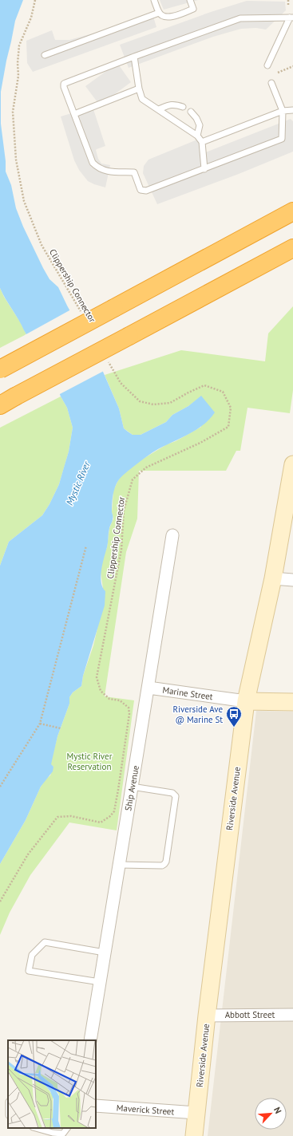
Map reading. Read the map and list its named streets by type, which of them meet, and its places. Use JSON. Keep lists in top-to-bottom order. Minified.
{"streets":{"main road":["Riverside Avenue"],"street":["Marine Street","Ship Avenue","Abbott Street","Maverick Street"],"path":["Clippership Connector"]},"crossings":[["Marine Street","Ship Avenue"],["Marine Street","Riverside Avenue"],["Riverside Avenue","Abbott Street"],["Riverside Avenue","Maverick Street"]],"water":["Mystic River"],"parks":["Mystic River Reservation"],"places":{"bus stop":["Riverside Ave @ Marine St"]},"north":"top right"}
